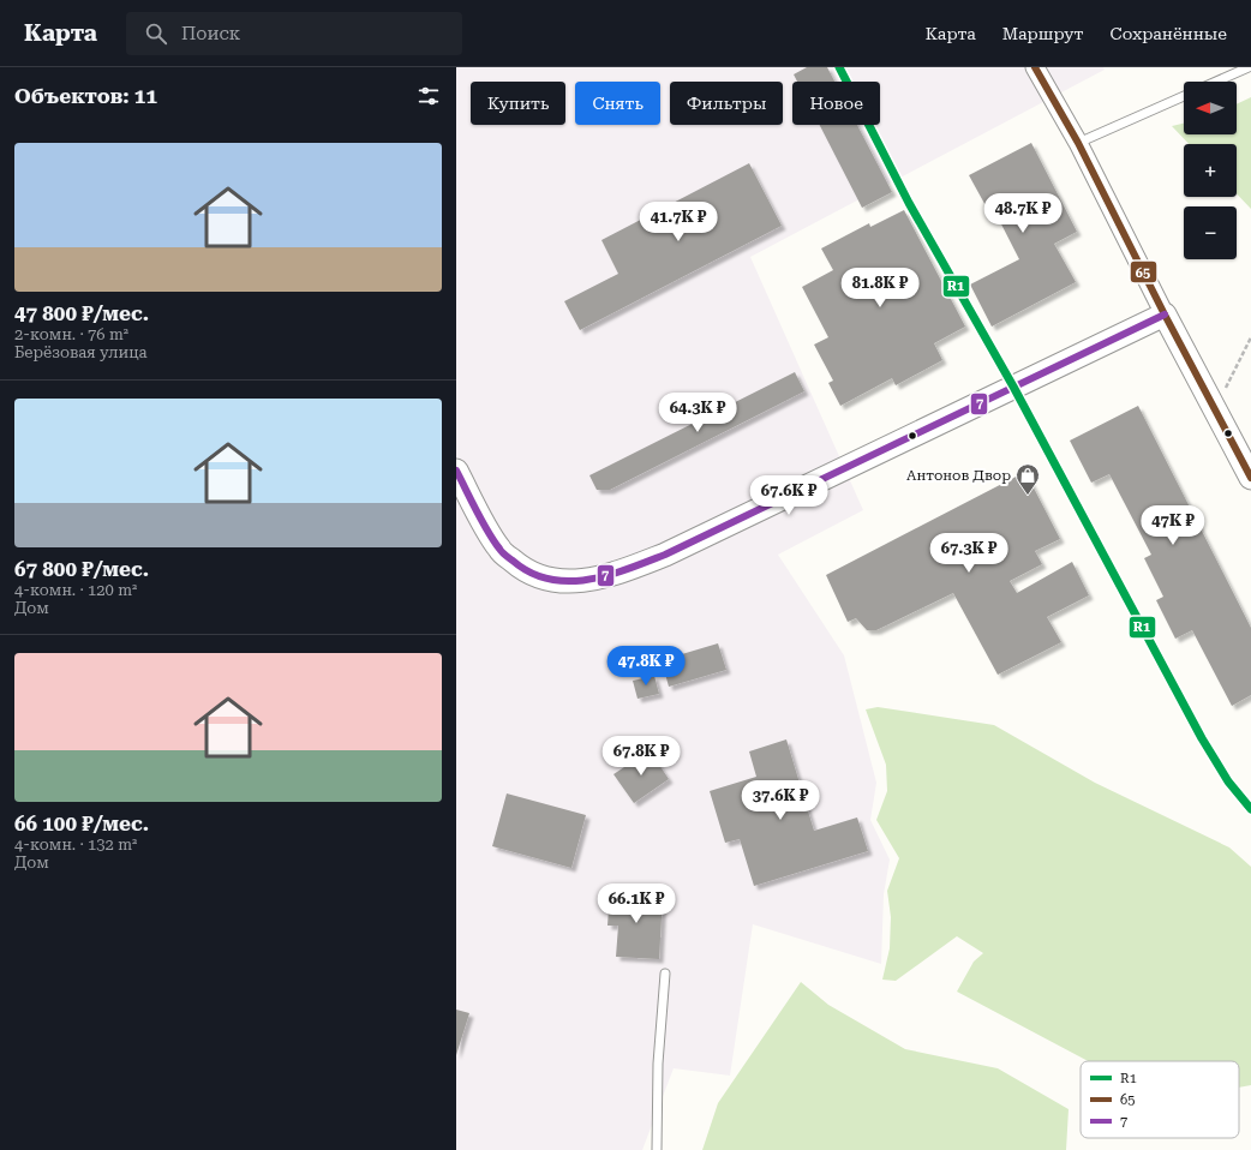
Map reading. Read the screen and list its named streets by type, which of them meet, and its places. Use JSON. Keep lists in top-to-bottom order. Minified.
{"places":{"shop":["Антонов Двор"]},"lines":["transit line R1","transit line 65","transit line 7"],"legend":["R1","65","7"],"north":"left","page":{"header":"Карта","search":"Поиск","nav":["Карта","Маршрут","Сохранённые"],"heading":"Объектов: 11","map_buttons":["+","−"],"chip":["Купить","Снять","Фильтры","Новое"],"list":[{"name":"47 800 ₽/мес.","note":"2-комн. · 76 m² · Берёзовая улица"},{"name":"67 800 ₽/мес.","note":"4-комн. · 120 m² · Дом"},{"name":"66 100 ₽/мес.","note":"4-комн. · 132 m² · Дом"}],"price":["48.7K ₽","41.7K ₽","81.8K ₽","64.3K ₽","67.6K ₽","47K ₽","67.3K ₽","47.8K ₽","67.8K ₽","37.6K ₽","66.1K ₽"]}}
